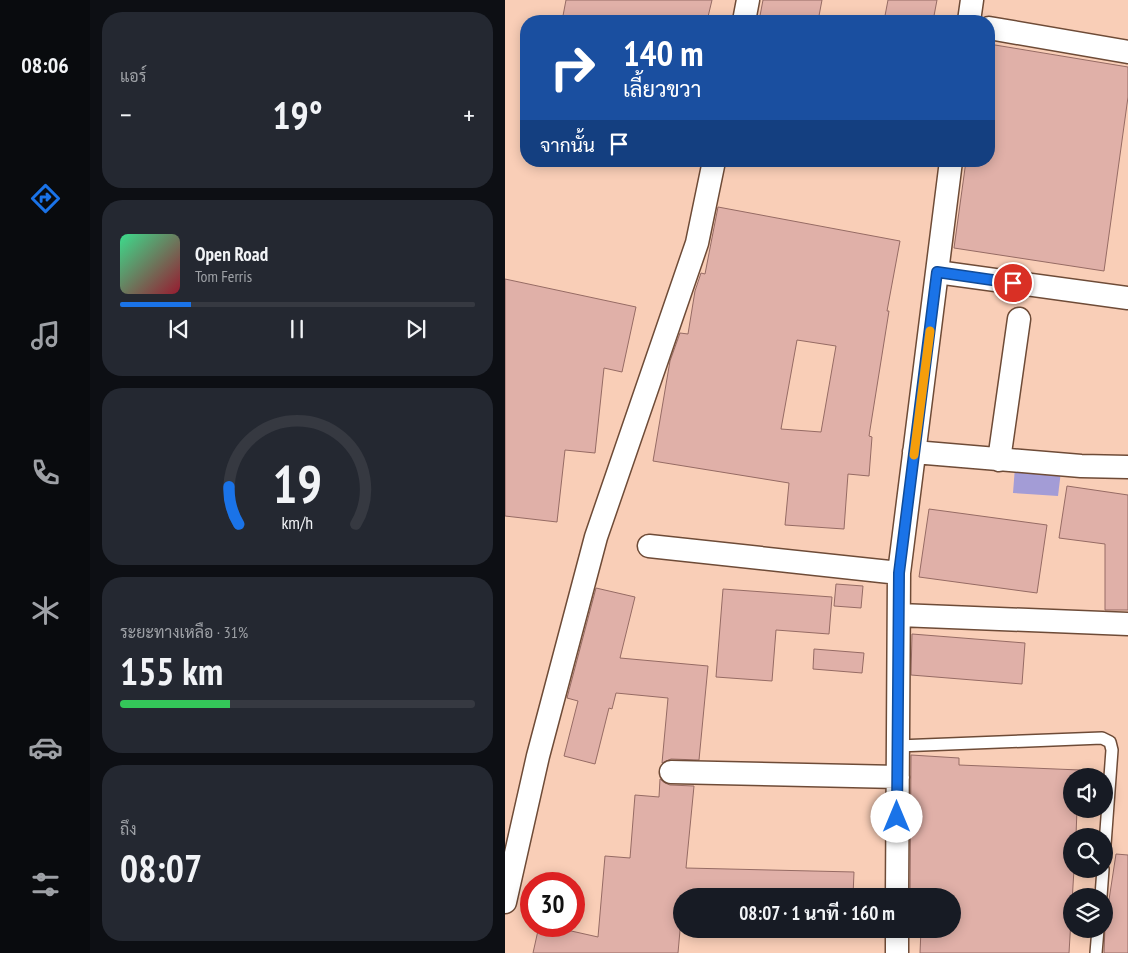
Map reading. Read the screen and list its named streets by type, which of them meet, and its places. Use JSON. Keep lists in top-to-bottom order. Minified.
{"page":{"tabs":"08:06","tile":["แอร์",["ระยะทางเหลือ · 31%","155 km"],["ถึง","08:07"]],"turn":["140 m","เลี้ยวขวา"],"heat":["−","19°","+"],"then":"จากนั้น","song":["Open Road","Tom Ferris"],"limit":"30","trip":"08:07 · 1 นาที · 160 m","gauge":["19","km/h"]}}
